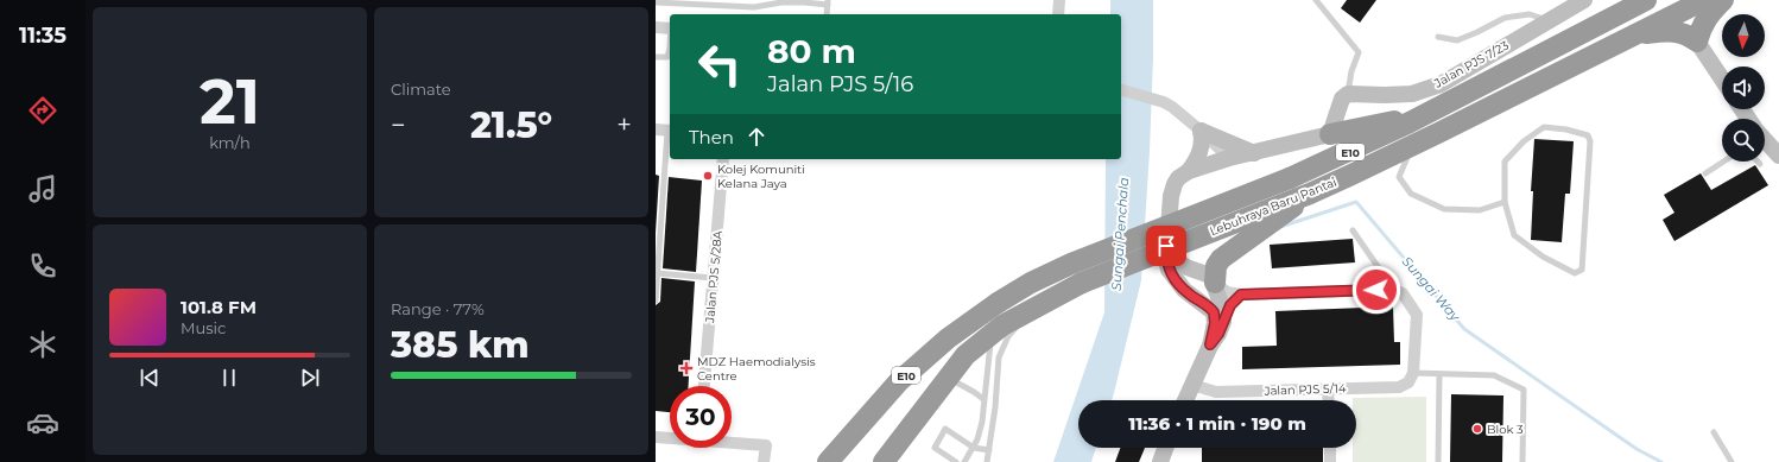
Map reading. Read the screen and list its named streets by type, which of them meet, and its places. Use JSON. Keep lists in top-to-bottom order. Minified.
{"streets":{"highway":["E10","Lebuhraya Baru Pantai"],"street":["Jalan PJS 7/23","Jalan PJS 5/28A","Jalan PJS 5/14"]},"water":["Sungai Penchala","Sungai Way"],"places":{"other":["Kolej Komuniti Kelana Jaya","Blok 3"],"health":["MDZ Haemodialysis Centre"]},"north":"bottom","page":{"tabs":"11:35","tile":[["21","km/h"],"Climate",["Range · 77%","385 km"]],"turn":["80 m","Jalan PJS 5/16"],"heat":["−","21.5°","+"],"then":"Then","song":["101.8 FM","Music"],"limit":"30","trip":"11:36 · 1 min · 190 m"}}
